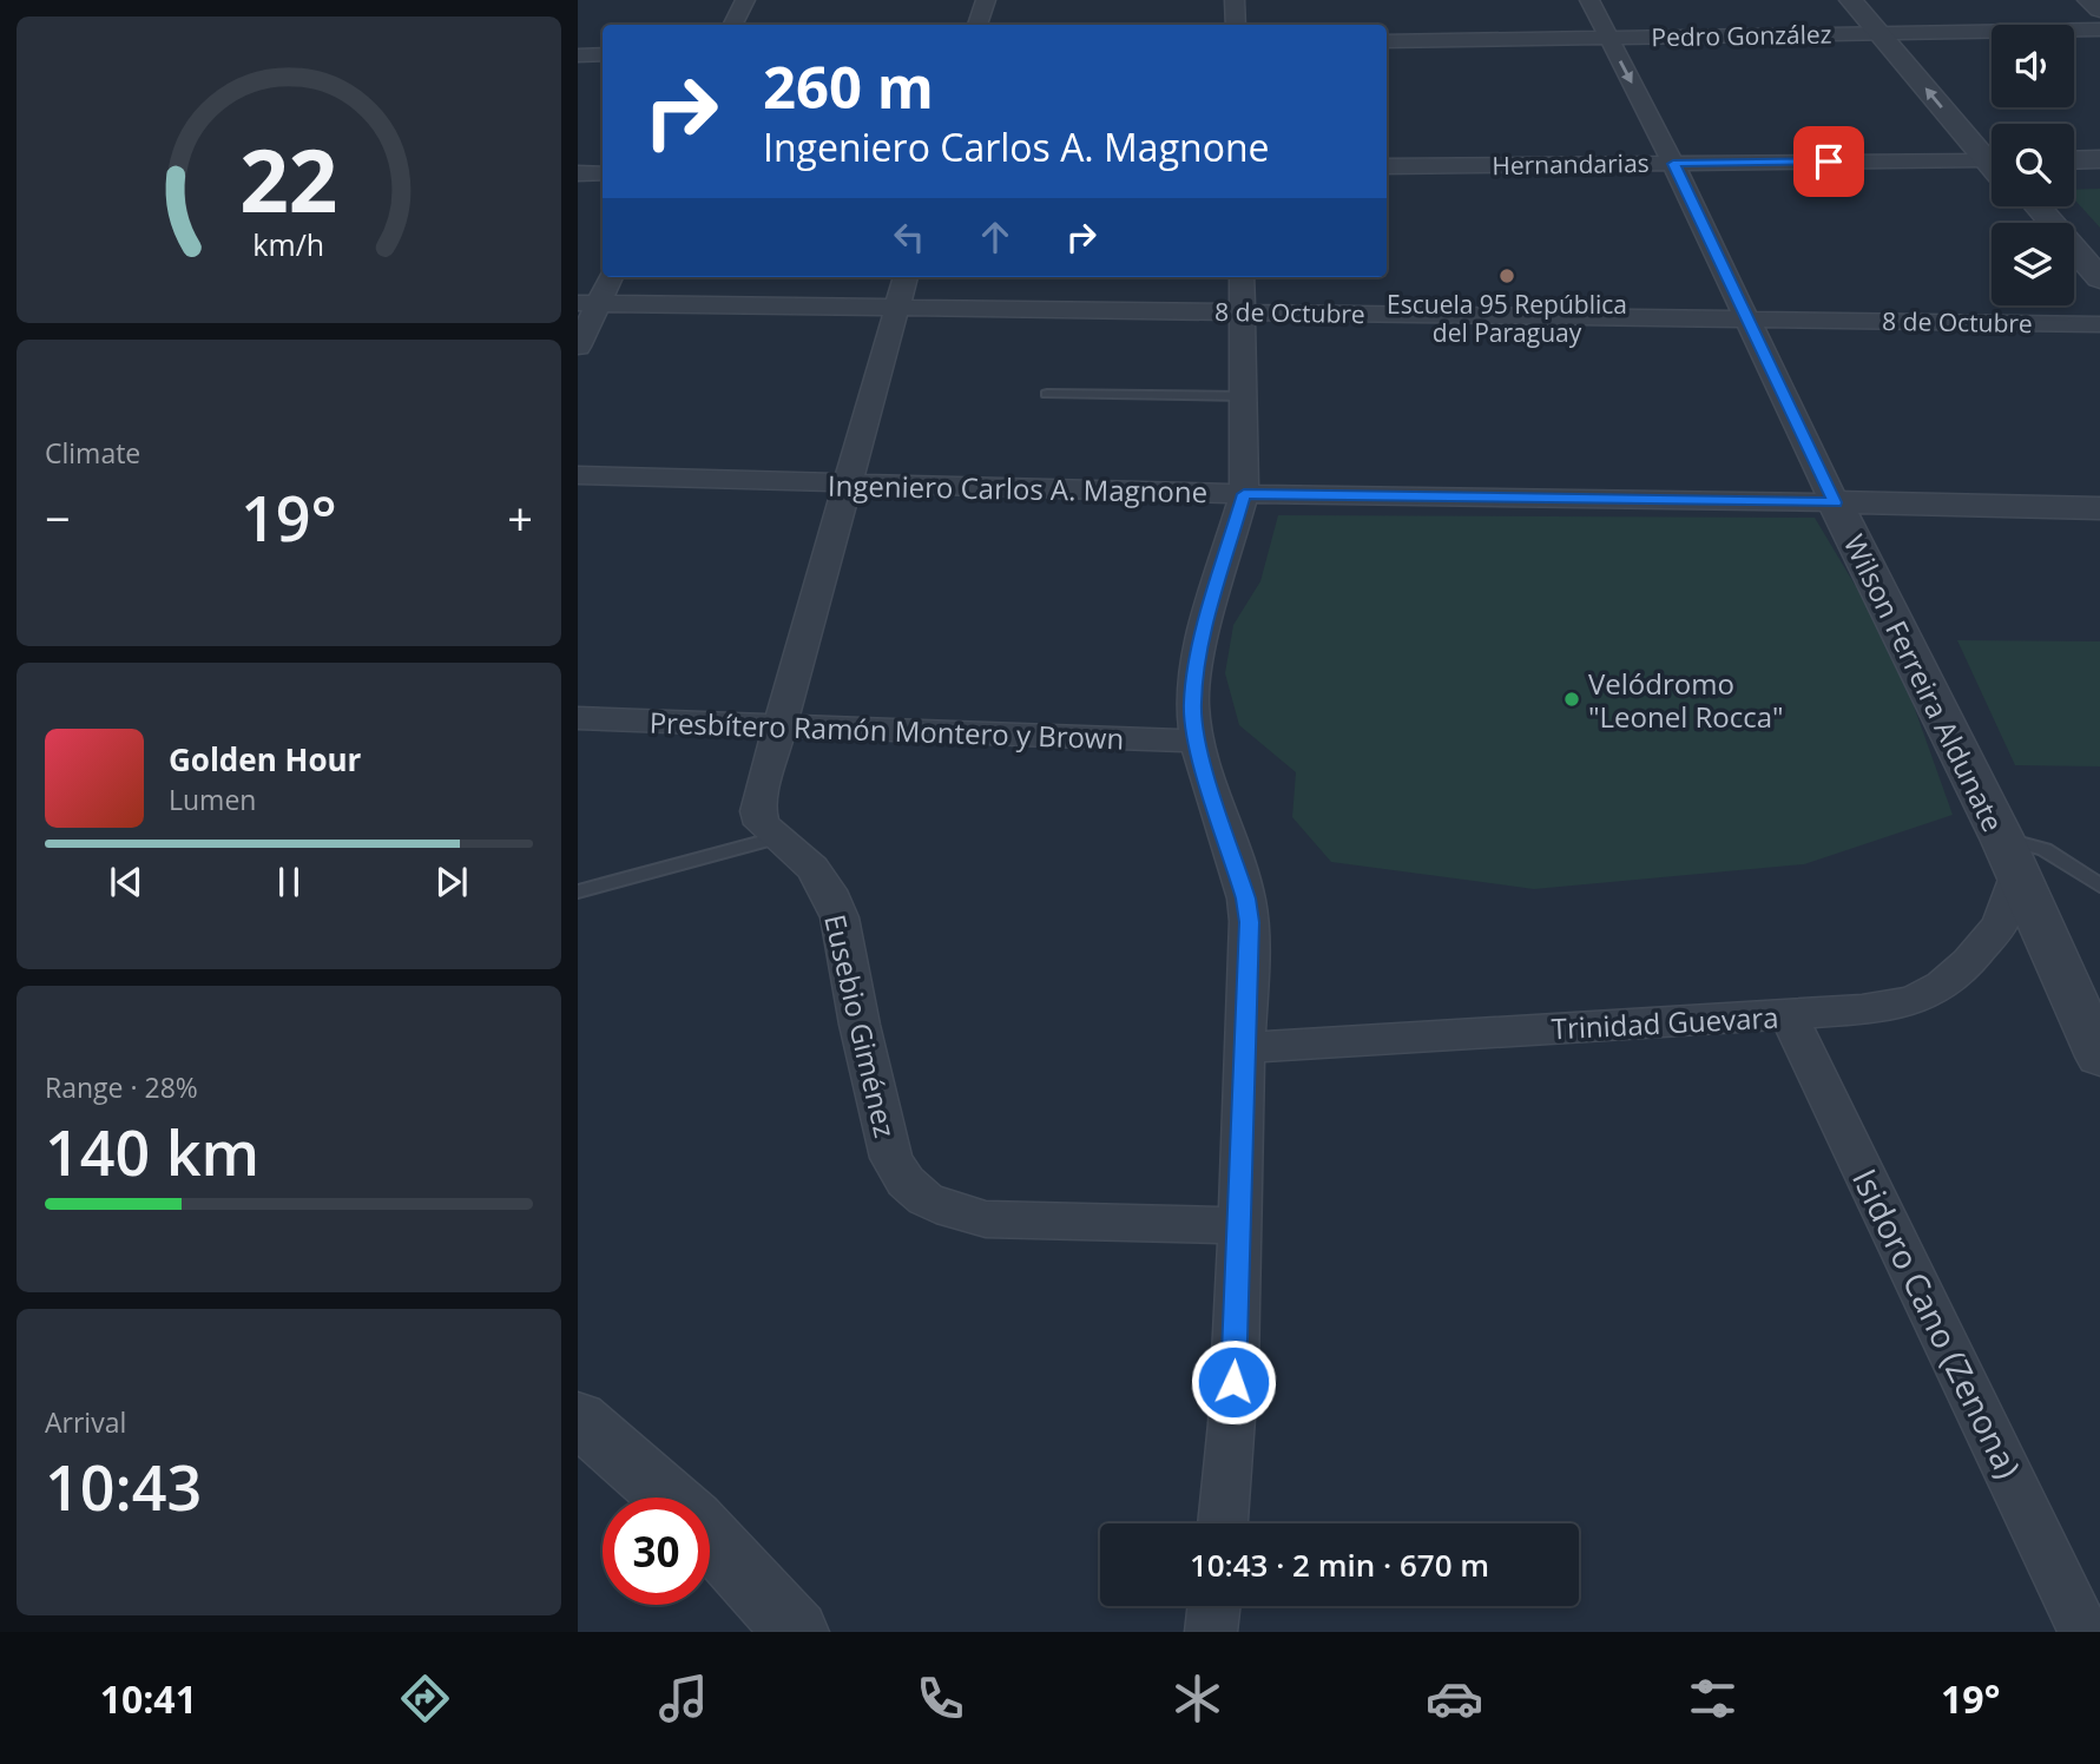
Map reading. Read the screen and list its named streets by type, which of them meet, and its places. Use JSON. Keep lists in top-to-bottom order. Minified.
{"streets":{"street":["Pedro González","Hernandarias","8 de Octubre","Ingeniero Carlos A. Magnone","Wilson Ferreira Aldunate","Presbítero Ramón Montero y Brown","Trinidad Guevara","Eusebio Giménez","Isidoro Cano (Zenona)"]},"crossings":[["Pedro González","Wilson Ferreira Aldunate"],["Hernandarias","Wilson Ferreira Aldunate"],["8 de Octubre","Wilson Ferreira Aldunate"],["8 de Octubre","Eusebio Giménez"],["Ingeniero Carlos A. Magnone","Wilson Ferreira Aldunate"],["Ingeniero Carlos A. Magnone","Eusebio Giménez"],["Wilson Ferreira Aldunate","Trinidad Guevara"],["Presbítero Ramón Montero y Brown","Eusebio Giménez"],["Trinidad Guevara","Isidoro Cano (Zenona)"]],"places":["Escuela 95 República del Paraguay","Velódromo \"Leonel Rocca\""],"page":{"turn":["260 m","Ingeniero Carlos A. Magnone"],"tile":["Climate",["Range · 28%","140 km"],["Arrival","10:43"]],"heat":["−","19°","+"],"song":["Golden Hour","Lumen"],"limit":"30","trip":"10:43 · 2 min · 670 m","tabs":["10:41","19°"],"gauge":["22","km/h"]}}
